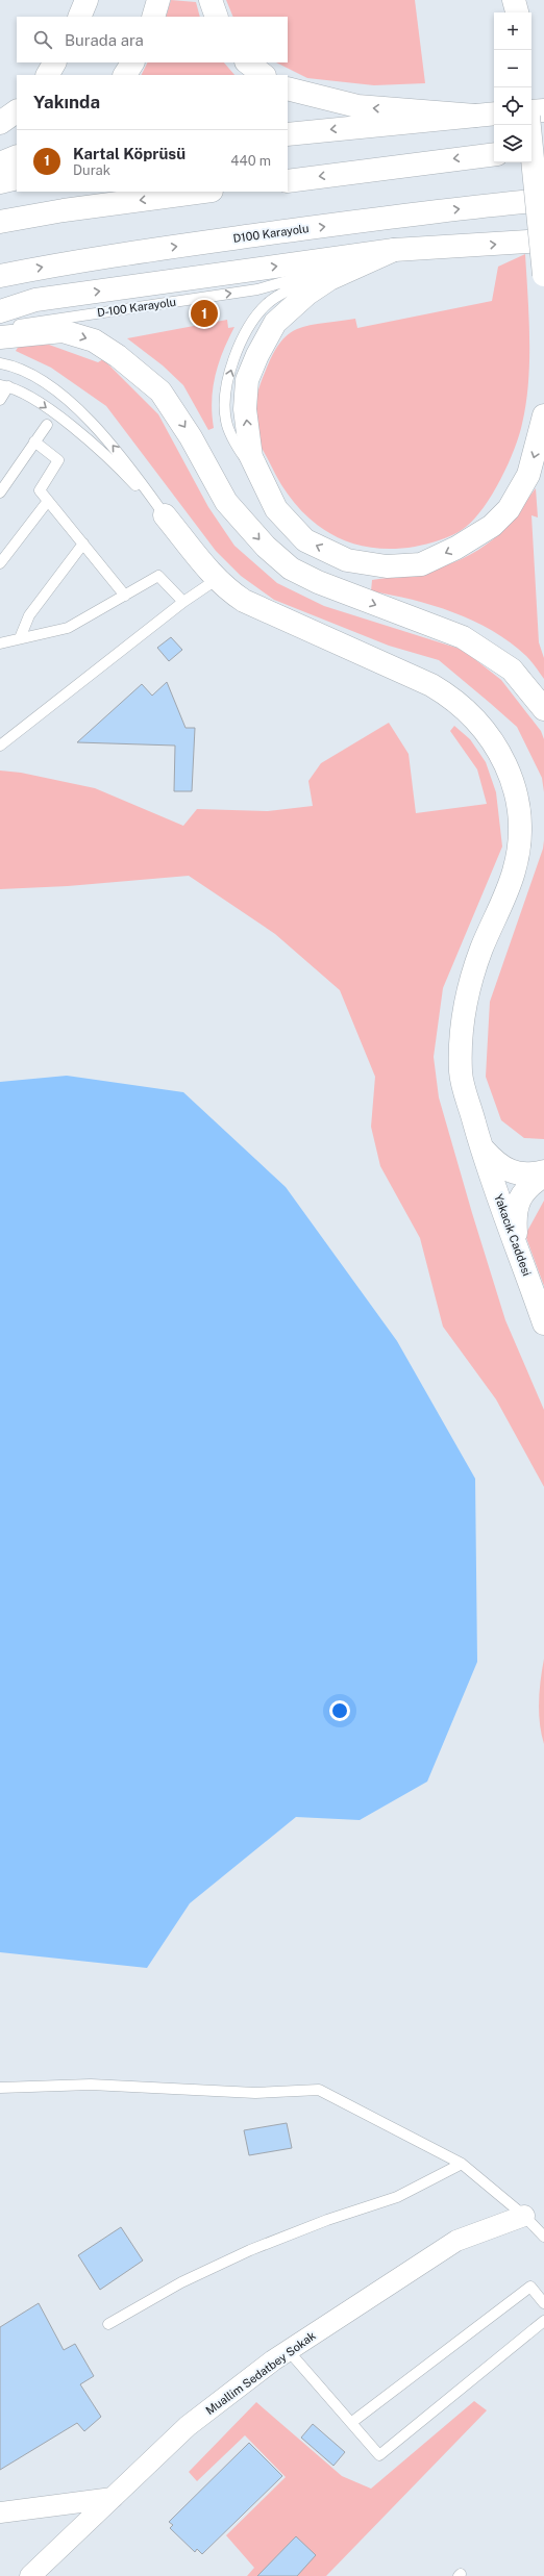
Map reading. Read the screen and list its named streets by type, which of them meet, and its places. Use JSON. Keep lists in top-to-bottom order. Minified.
{"streets":{"main road":["D100 Karayolu","Yakacık Caddesi"],"street":["Muallim Sedatbey Sokak"],"lane":["D-100 Karayolu"]},"one_way":["D-100 Karayolu"],"page":{"map_buttons":["+","−"],"search":"Burada ara","heading":"Yakında","list":[{"mark":"1","name":"Kartal Köprüsü","note":"Durak","value":"440 m"}],"pins":"1"}}
